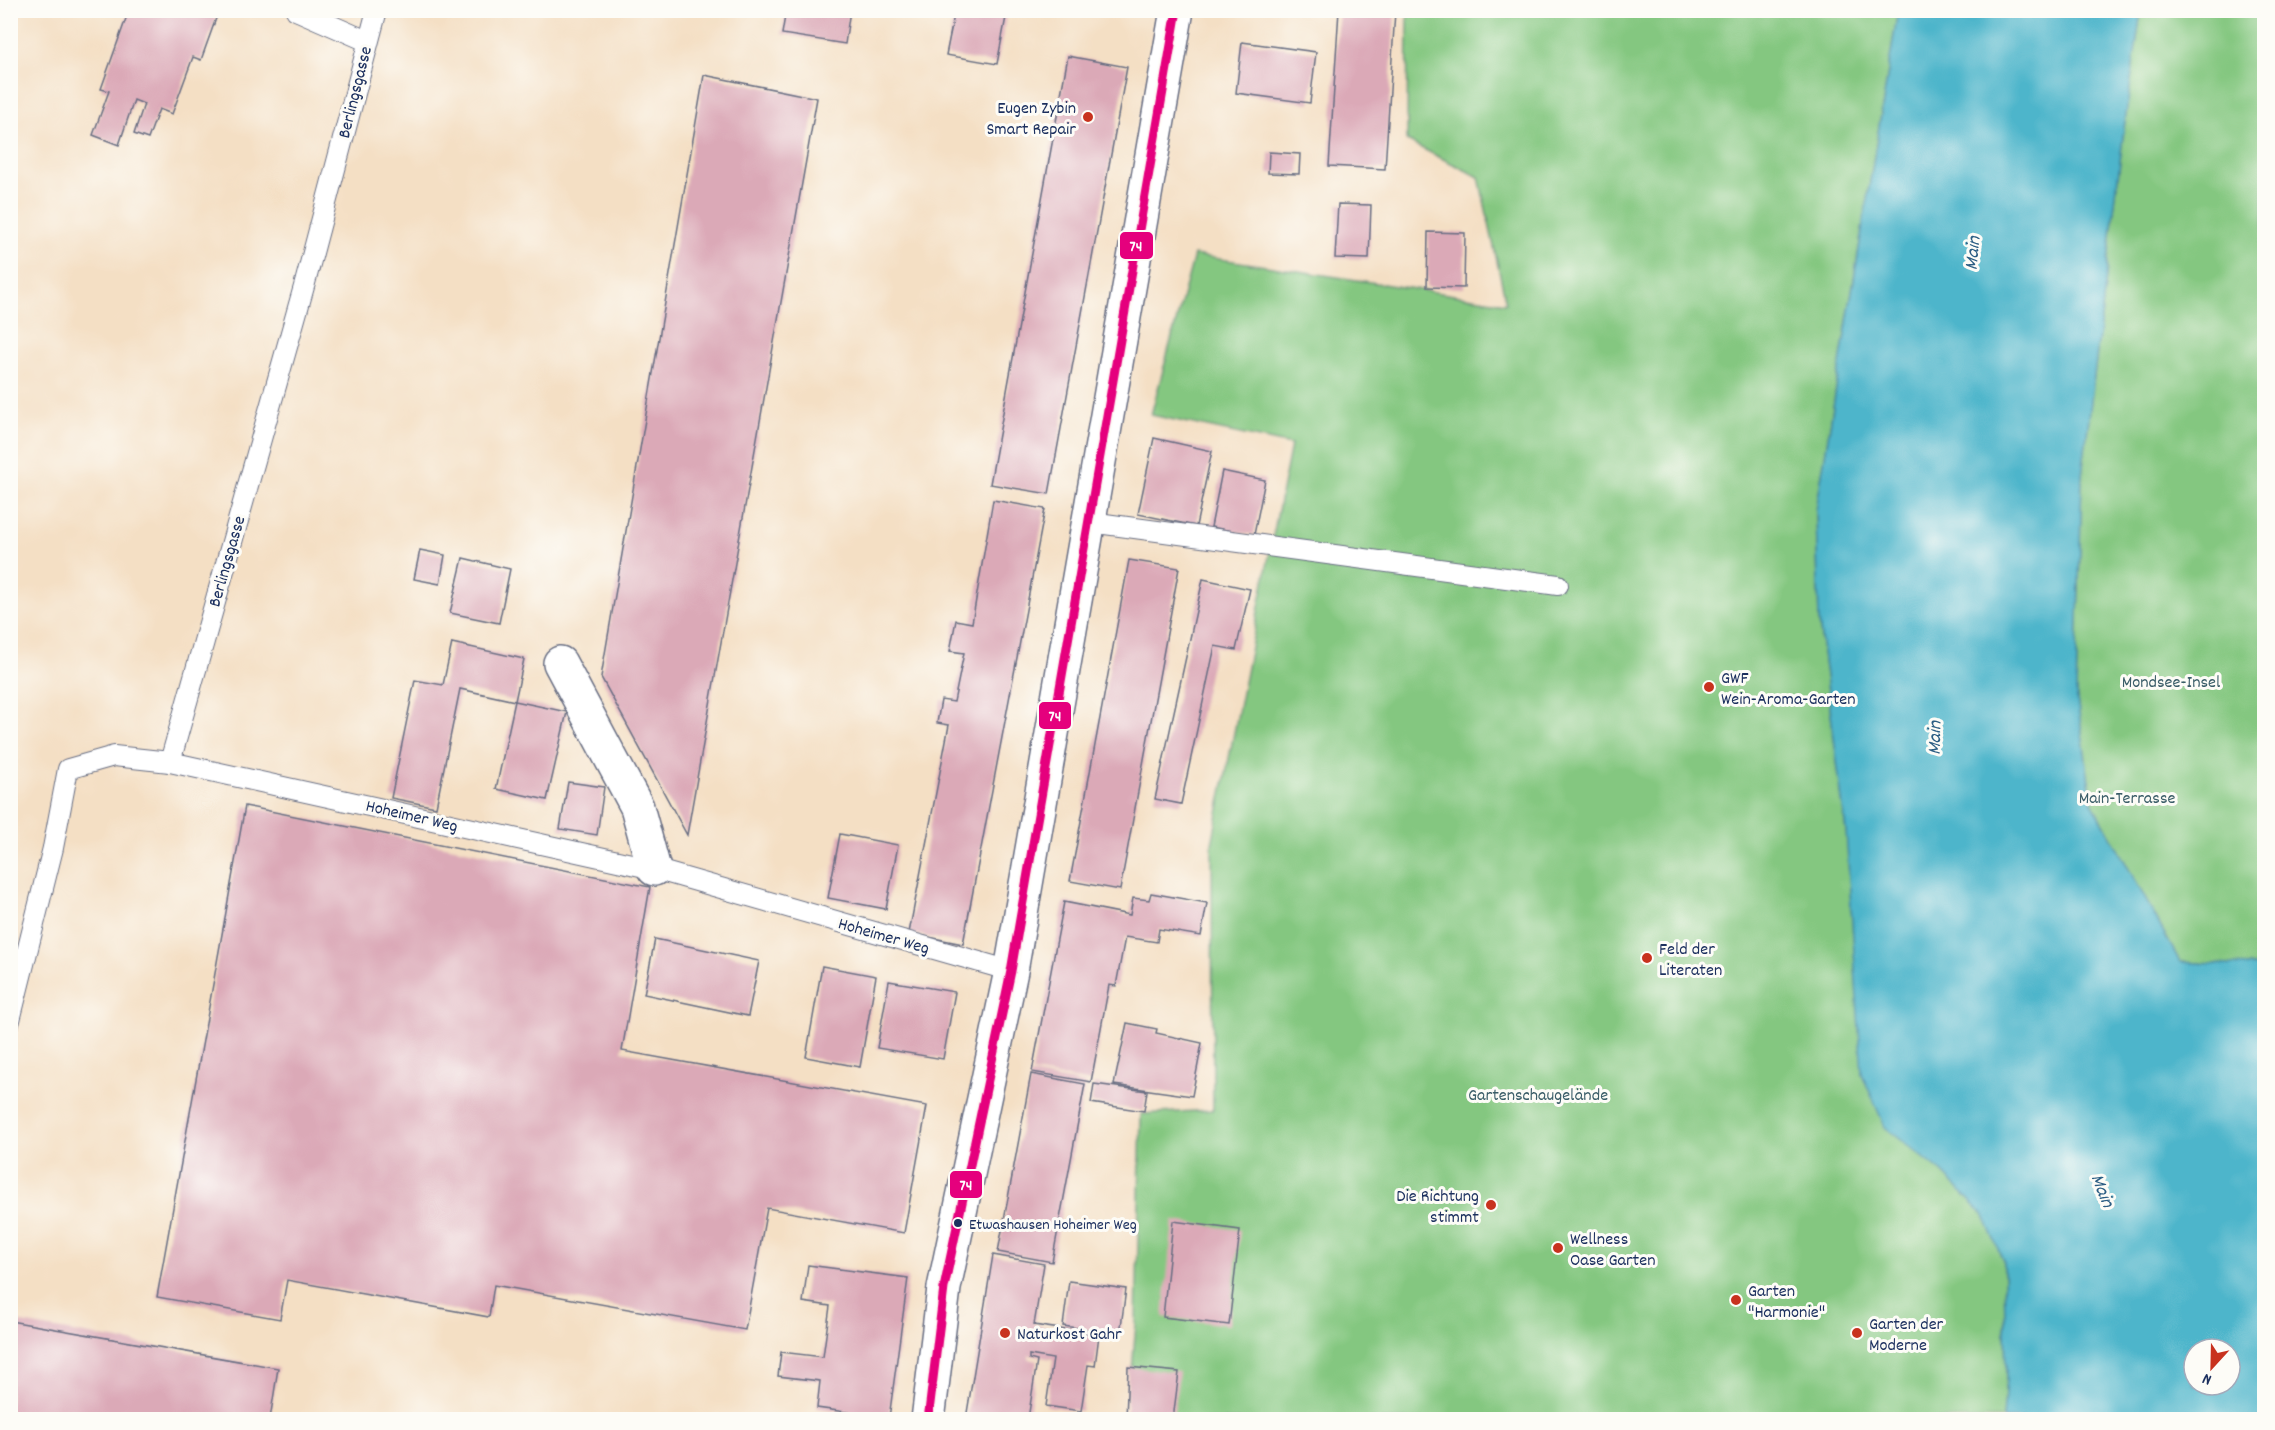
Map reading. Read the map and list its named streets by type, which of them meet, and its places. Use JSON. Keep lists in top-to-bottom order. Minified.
{"streets":{"lane":["Berlingsgasse","Hoheimer Weg"]},"crossings":[["Berlingsgasse","Hoheimer Weg"]],"water":["Main"],"parks":["Mondsee-Insel","Main-Terrasse","Gartenschaugelände"],"places":["Eugen Zybin Smart Repair","GWF Wein-Aroma-Garten","Feld der Literaten","Die Richtung stimmt","Etwashausen Hoheimer Weg","Wellness Oase Garten","Garten \"Harmonie\"","Naturkost Gahr","Garten der Moderne"],"lines":["transit line 74"],"north":"bottom"}
